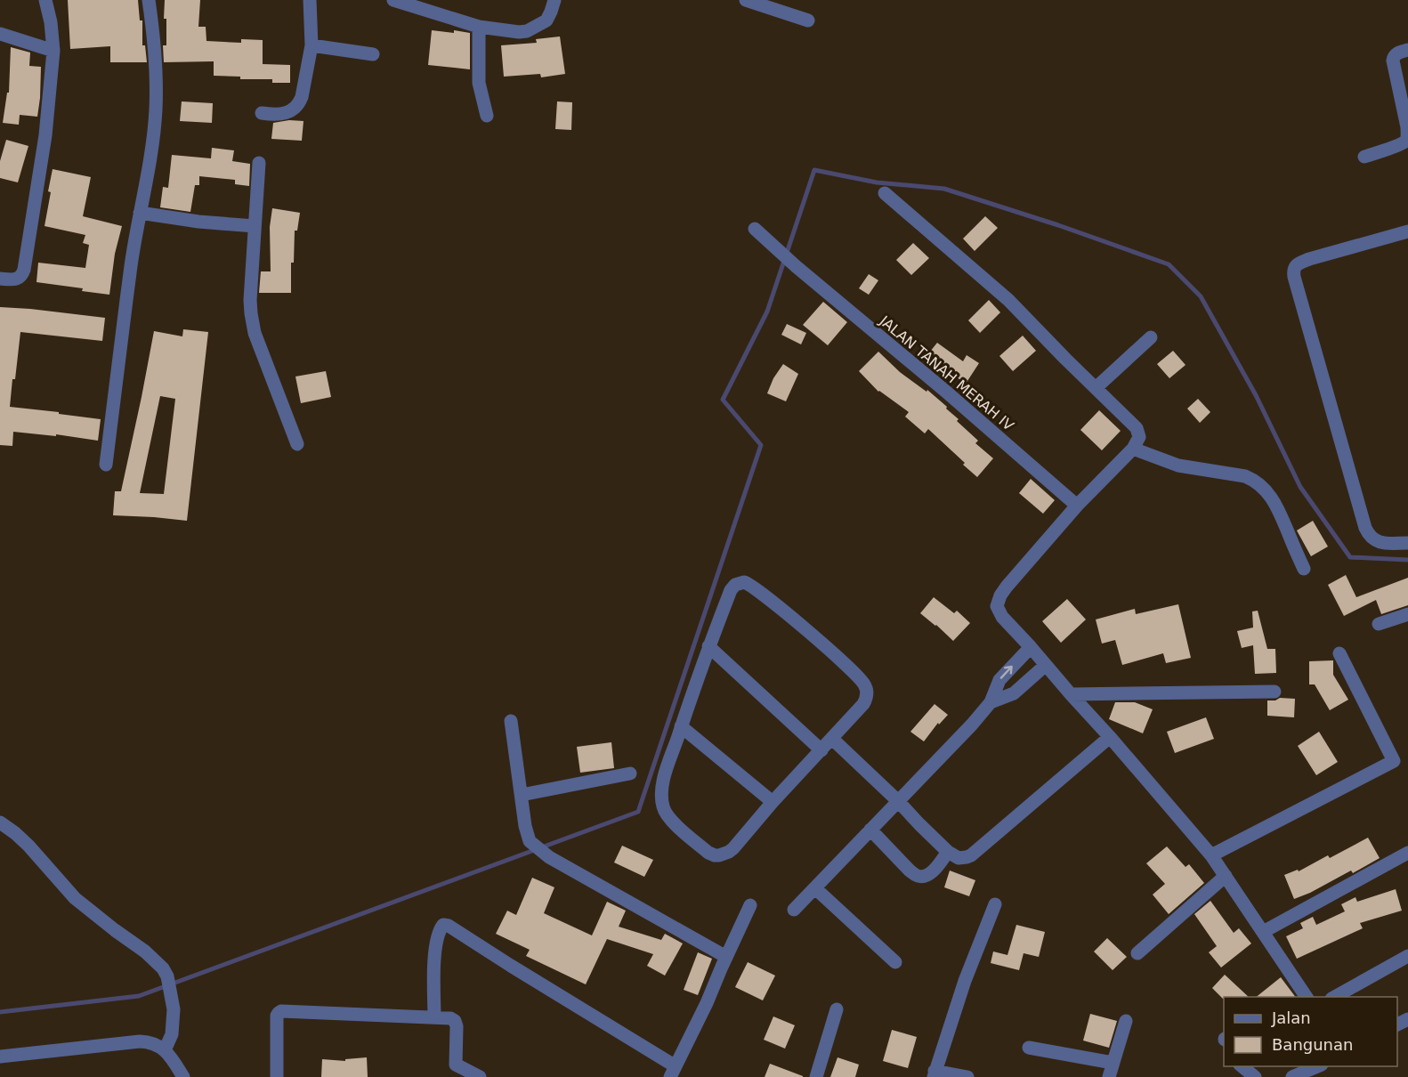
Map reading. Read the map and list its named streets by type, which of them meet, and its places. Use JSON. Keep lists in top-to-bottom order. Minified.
{"streets":{"street":["JALAN TANAH MERAH IV"]},"legend":["Jalan","Bangunan"]}
